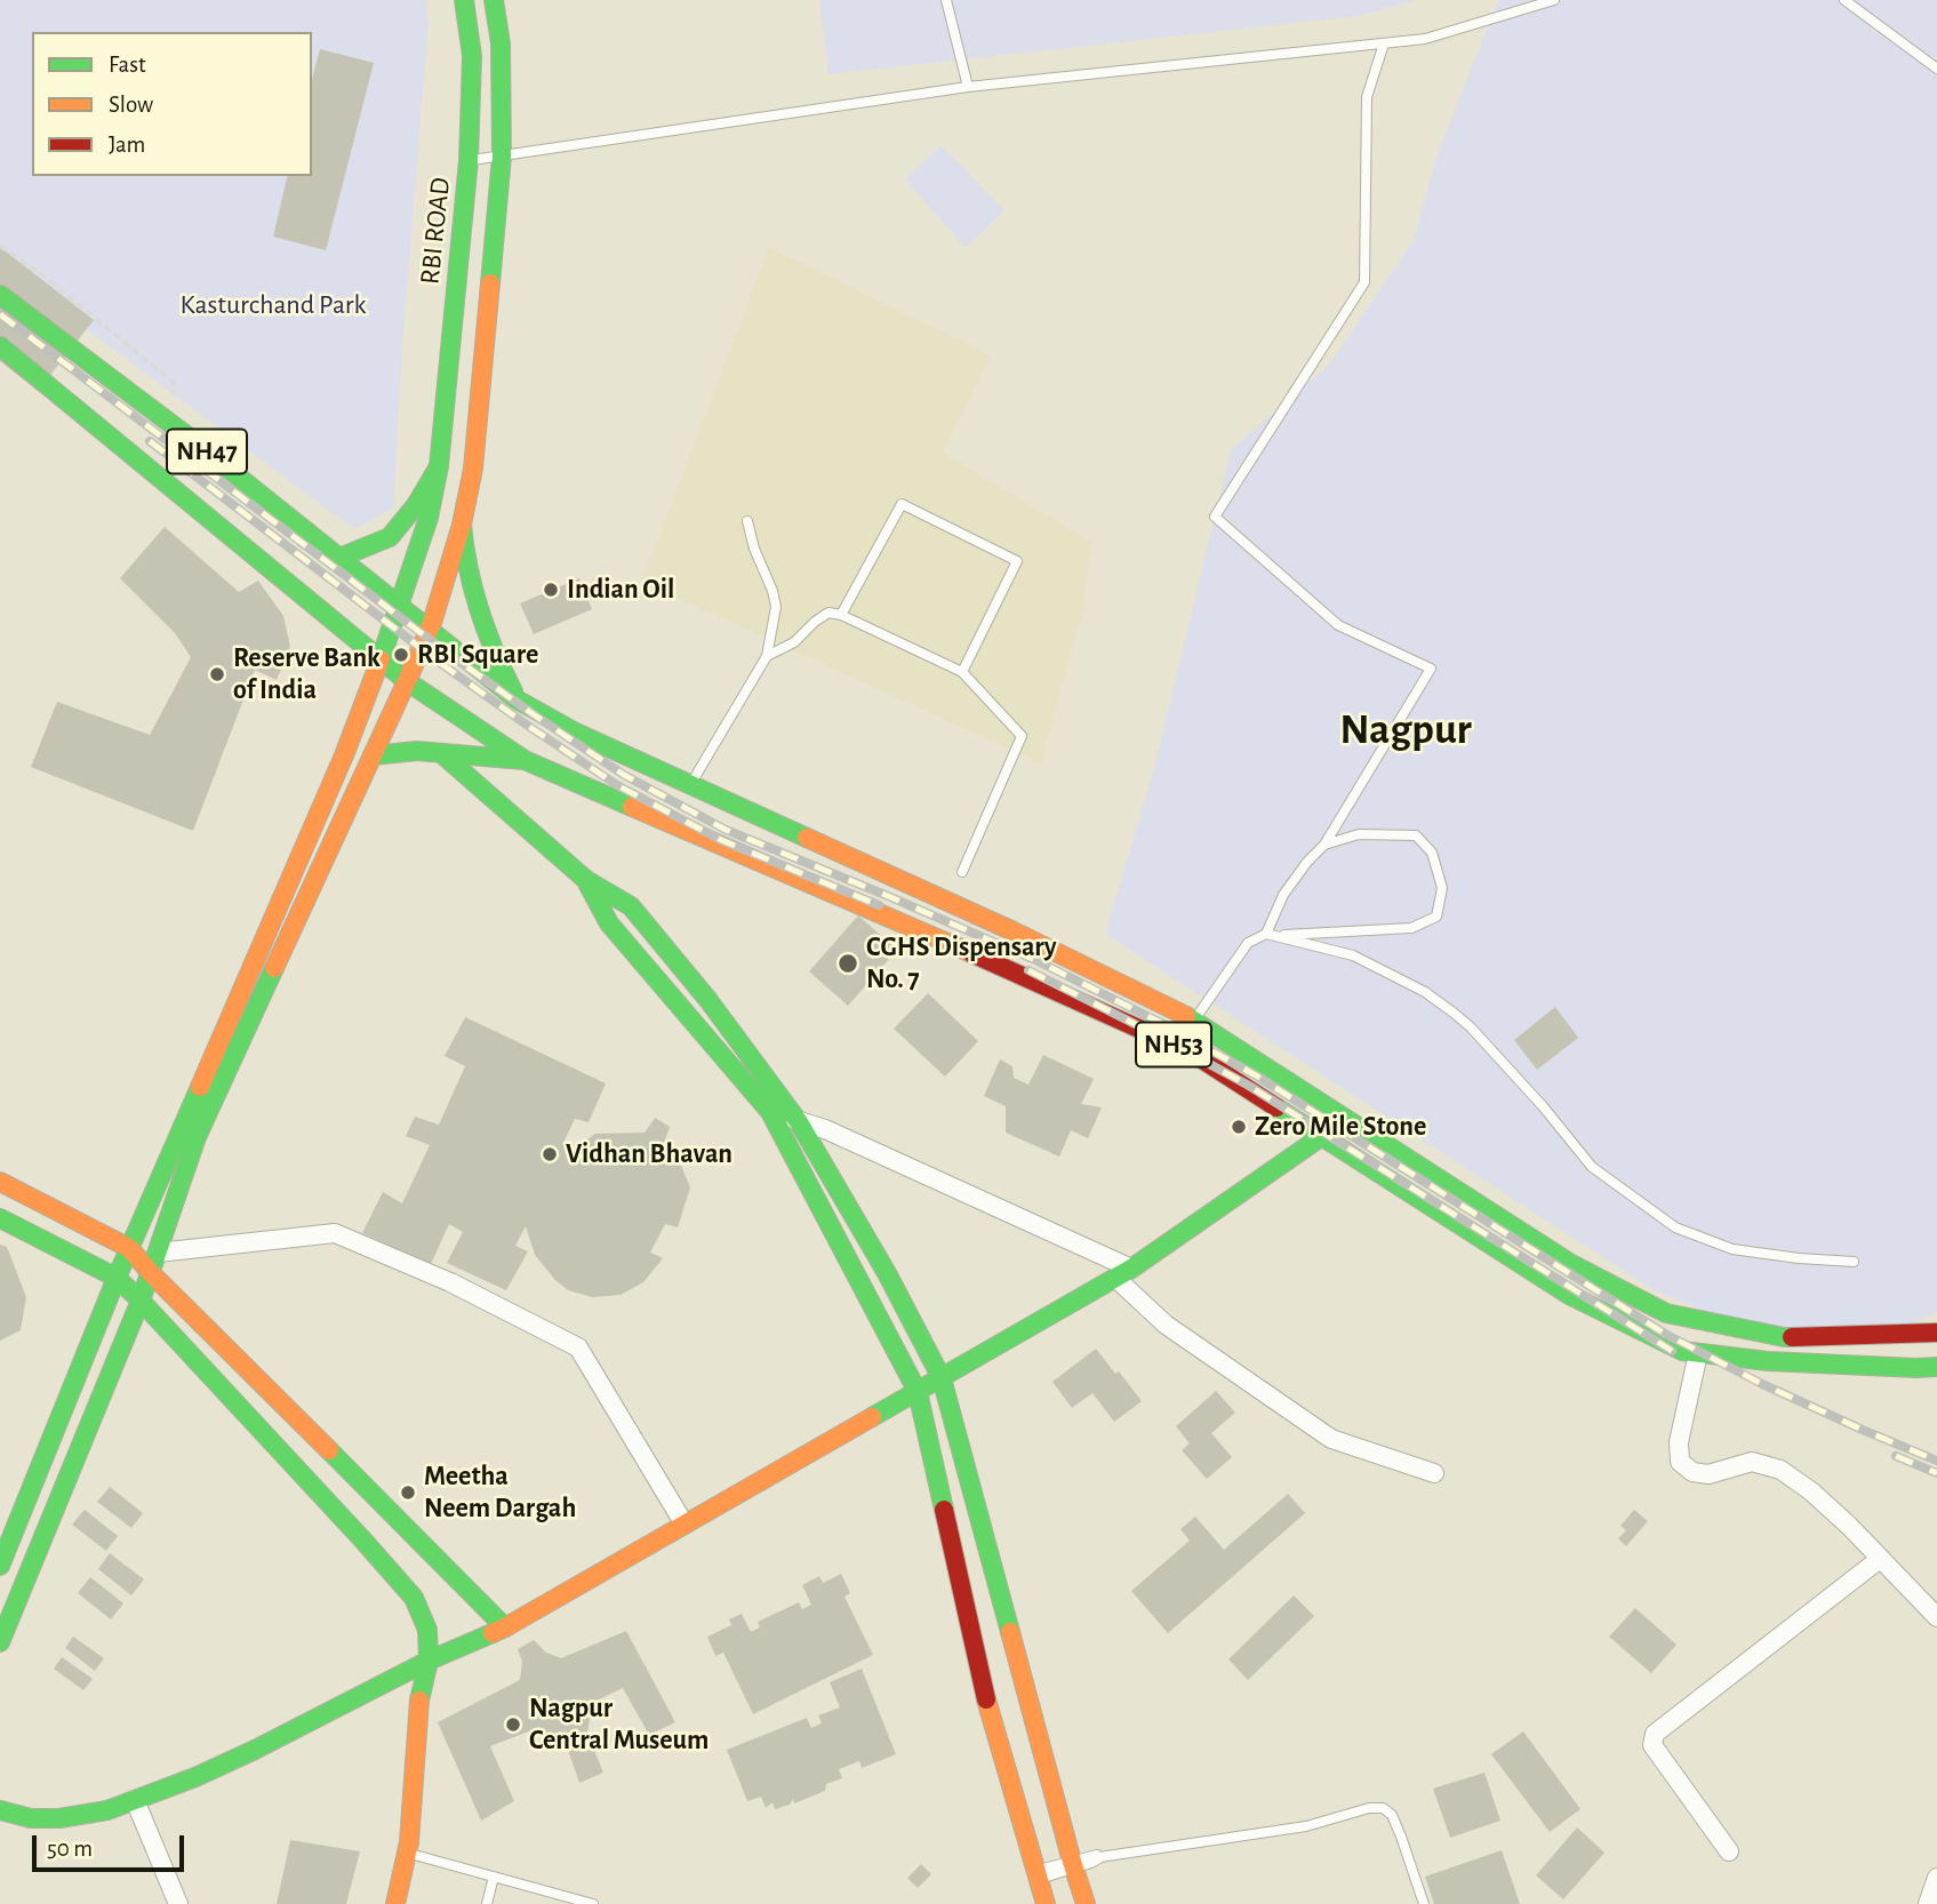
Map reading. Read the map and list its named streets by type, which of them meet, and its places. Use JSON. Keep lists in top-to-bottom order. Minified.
{"streets":{"main road":["RBI ROAD","NH47","NH53"]},"crossings":[["RBI ROAD","NH47"],["NH47","NH53"]],"districts":["Nagpur"],"parks":["Kasturchand Park"],"places":["Indian Oil","RBI Square","Reserve Bank of India","CGHS Dispensary No. 7","Zero Mile Stone","Vidhan Bhavan","Meetha Neem Dargah","Nagpur Central Museum"],"legend":["Fast","Slow","Jam"],"scale_bar":"50 m"}
